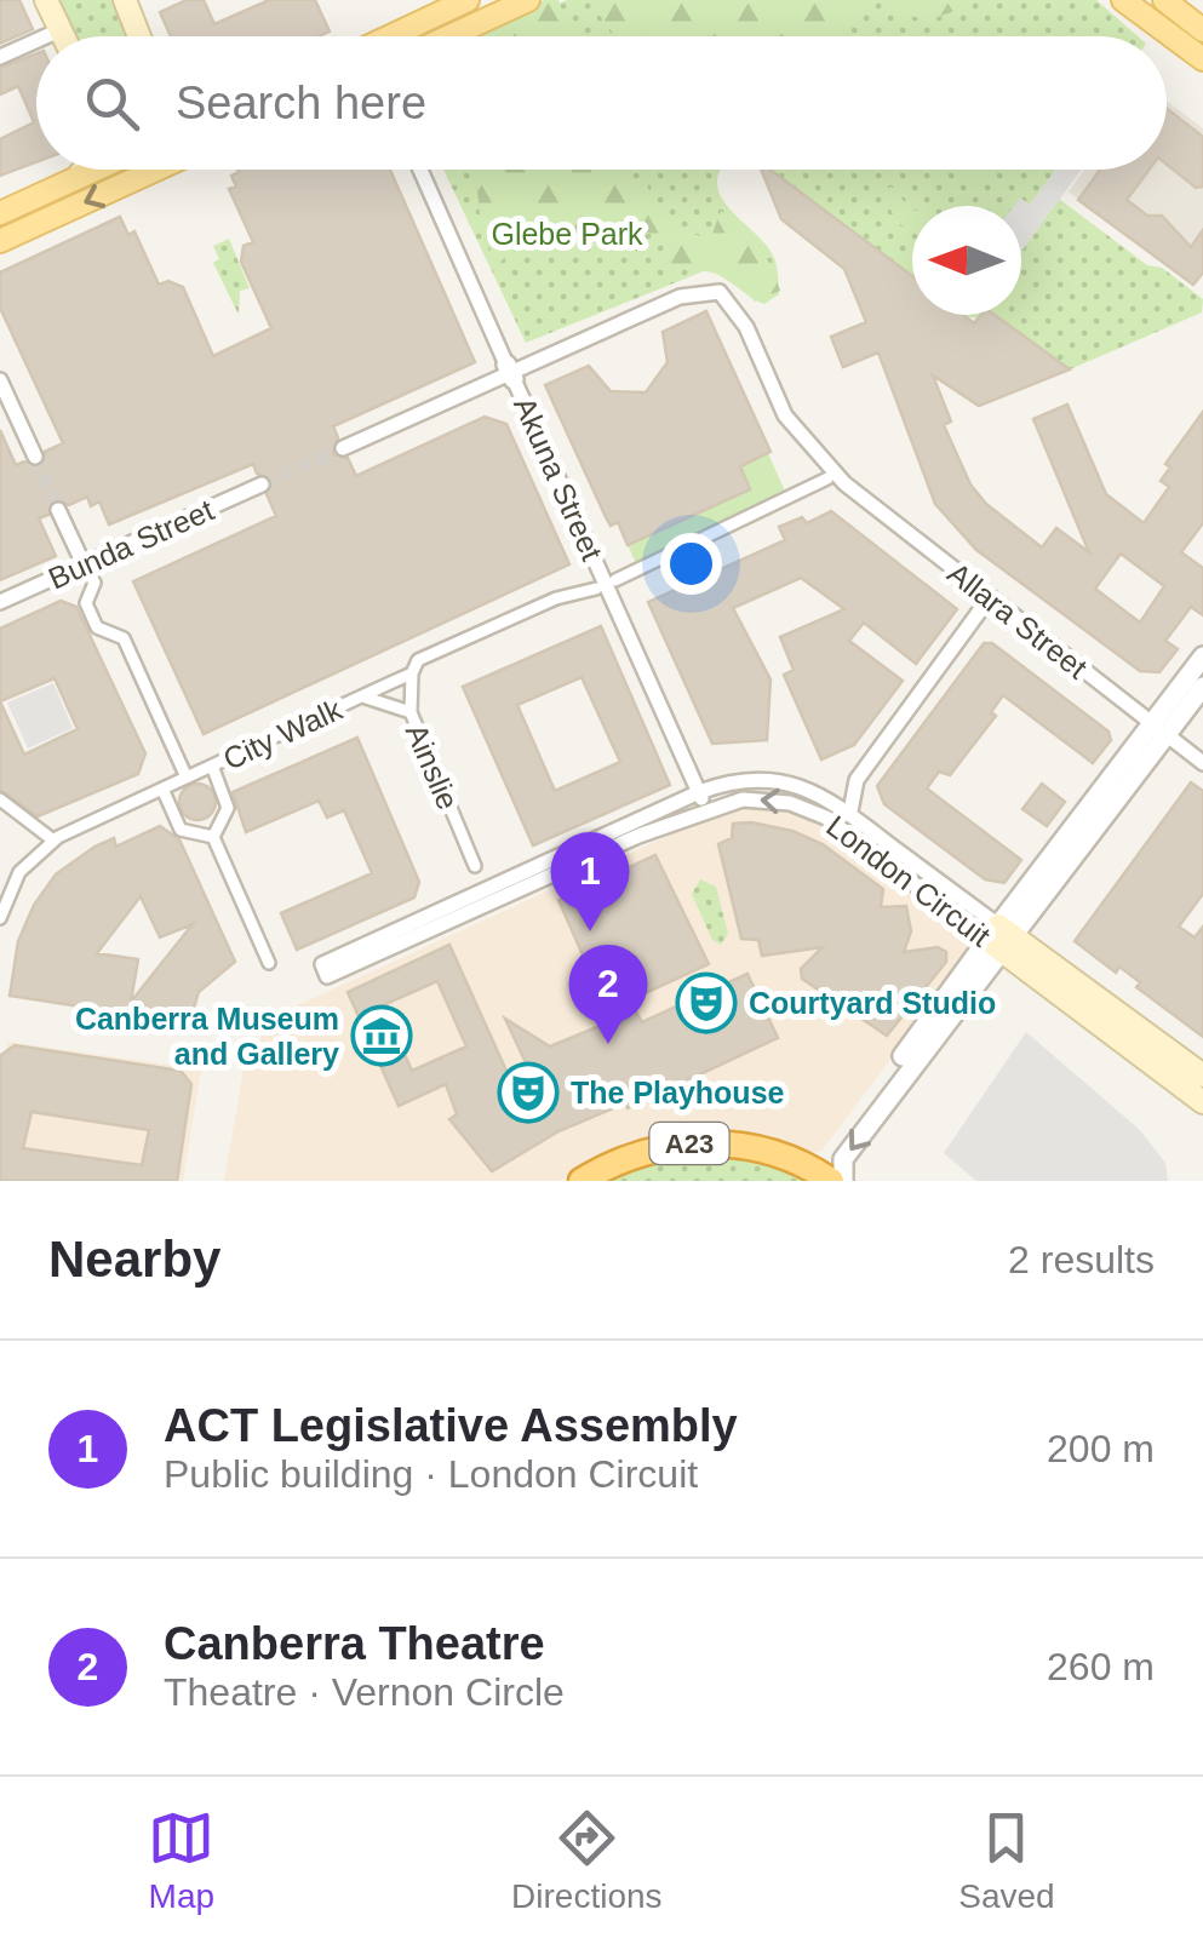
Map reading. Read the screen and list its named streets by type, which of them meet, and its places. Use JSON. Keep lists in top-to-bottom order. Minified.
{"streets":{"highway":["A23"],"main road":["London Circuit"],"street":["Akuna Street","Bunda Street","Allara Street","City Walk","Ainslie"]},"crossings":[["Akuna Street","Allara Street"],["Akuna Street","London Circuit"],["City Walk","Ainslie"]],"parks":["Glebe Park"],"places":{"theatre":["Courtyard Studio","The Playhouse"],"museum":["Canberra Museum and Gallery"]},"north":"left","page":{"search":"Search here","pins":["1","2"],"heading":["Nearby","2 results"],"list":[{"mark":"1","name":"ACT Legislative Assembly","note":"Public building · London Circuit","value":"200 m"},{"mark":"2","name":"Canberra Theatre","note":"Theatre · Vernon Circle","value":"260 m"}],"nav":["Map","Directions","Saved"]}}
